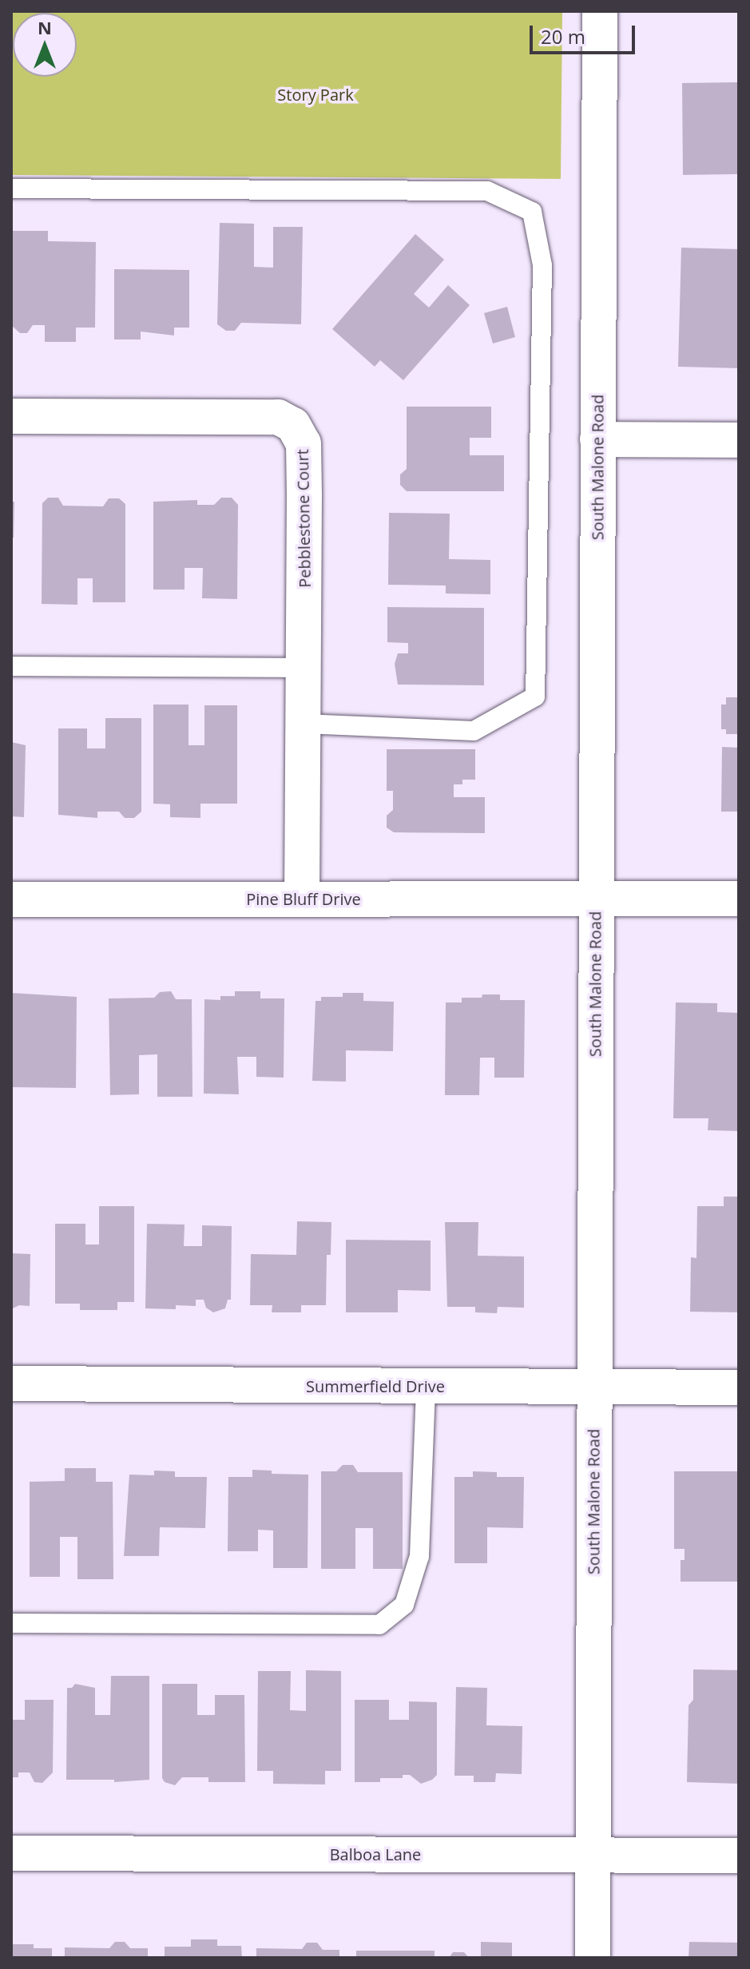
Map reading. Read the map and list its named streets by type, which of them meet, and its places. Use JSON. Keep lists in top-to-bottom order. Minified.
{"streets":{"street":["South Malone Road","Pebblestone Court","Pine Bluff Drive","Summerfield Drive","Balboa Lane"]},"crossings":[["South Malone Road","Pine Bluff Drive"],["South Malone Road","Summerfield Drive"],["South Malone Road","Balboa Lane"],["Pebblestone Court","Pine Bluff Drive"]],"parks":["Story Park"],"scale_bar":"20 m","north":"top"}
